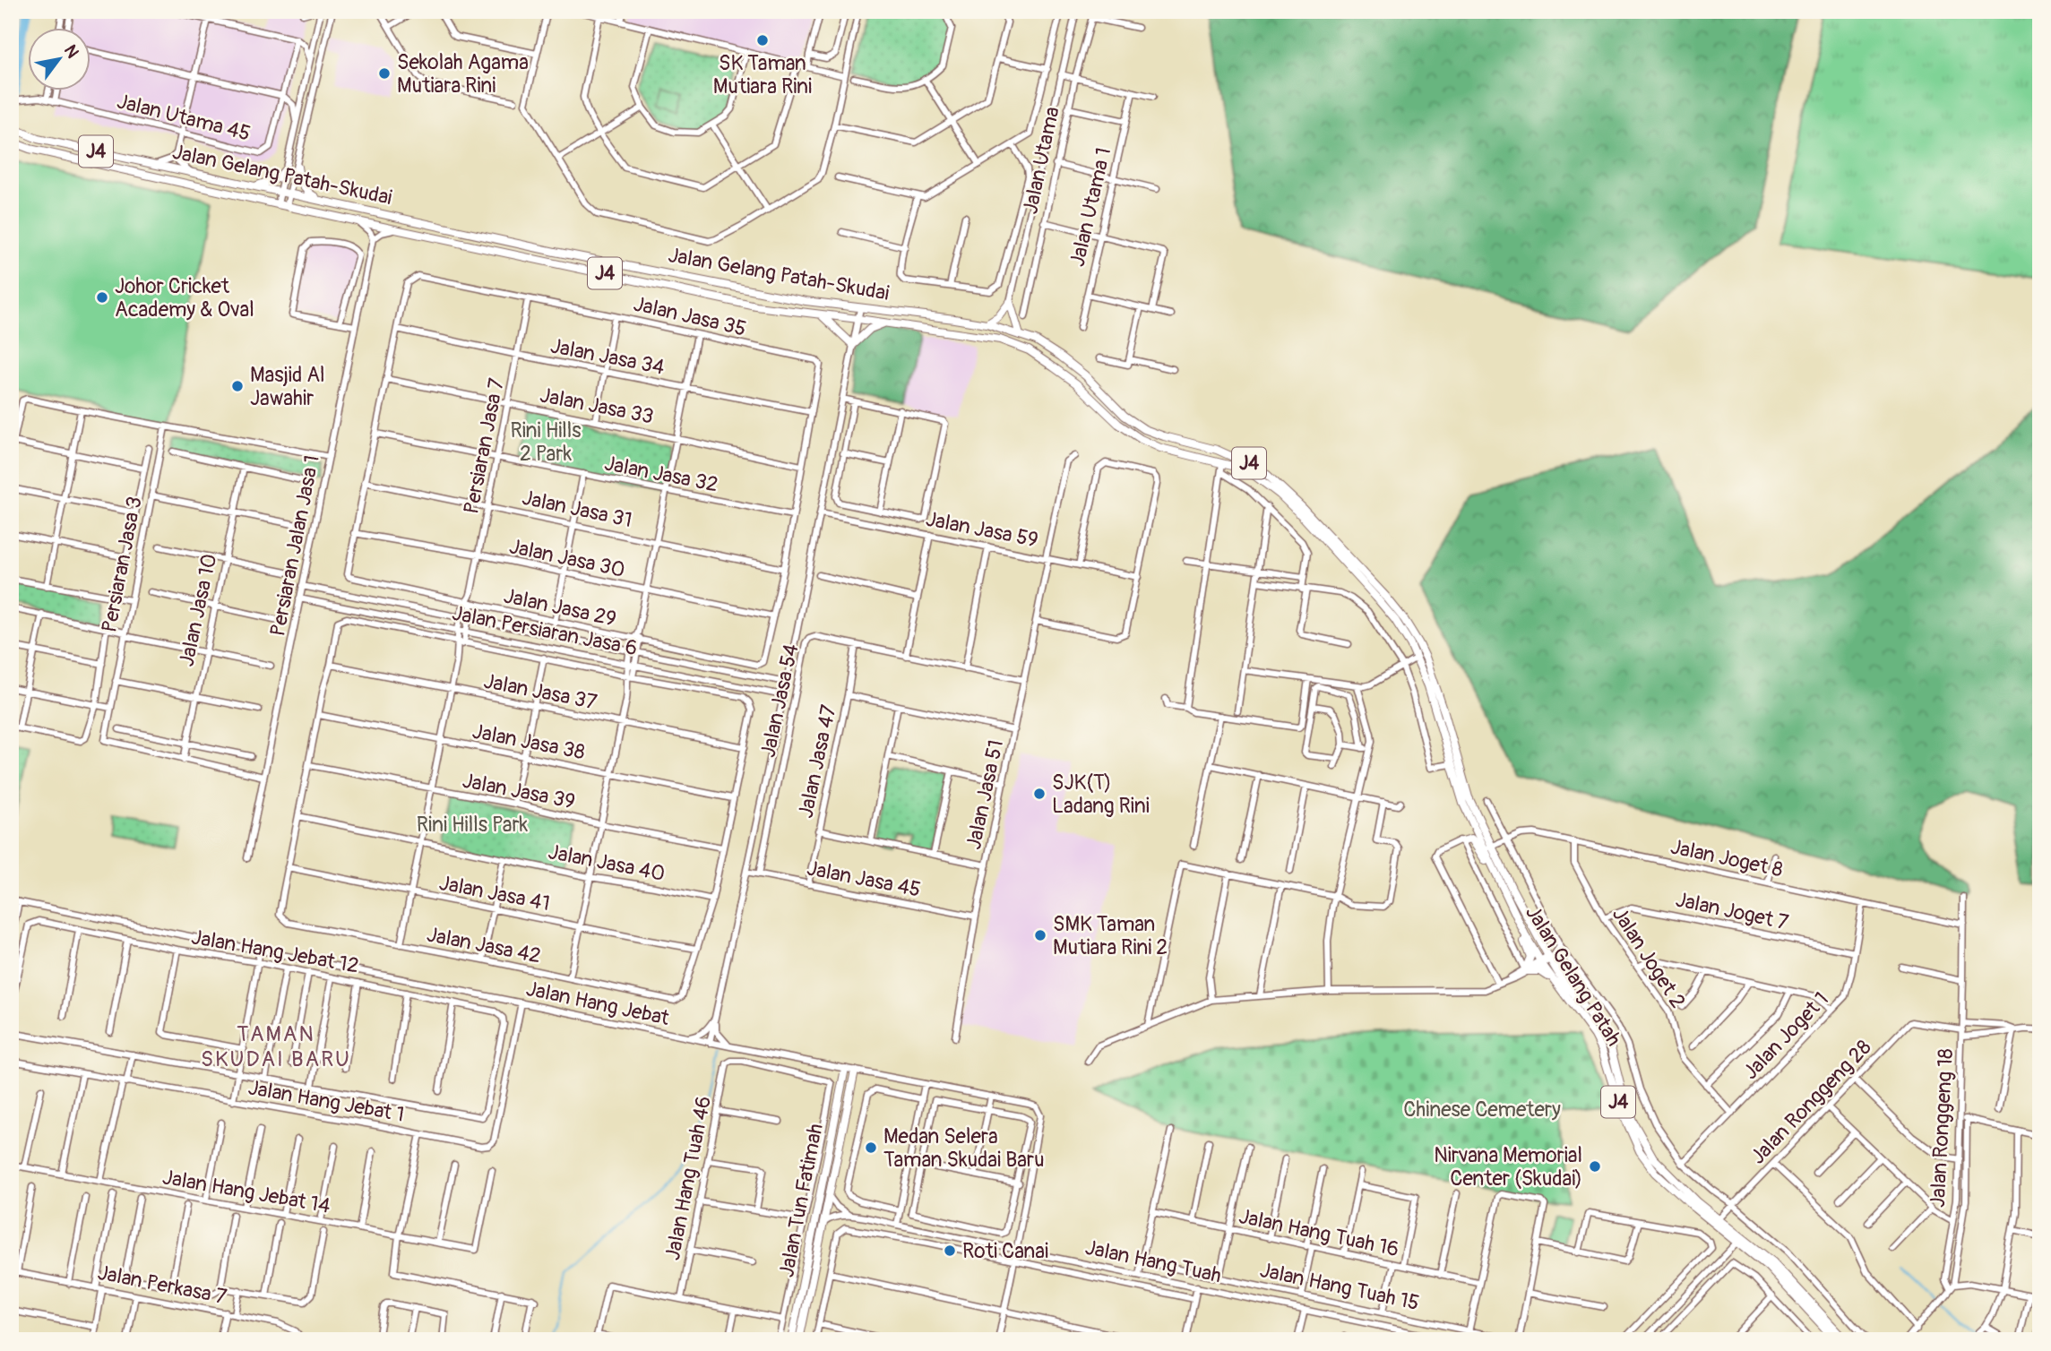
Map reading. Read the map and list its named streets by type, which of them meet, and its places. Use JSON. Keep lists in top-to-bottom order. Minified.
{"streets":{"main road":["J4","Jalan Gelang Patah-Skudai","Jalan Gelang Patah","Jalan Tun Fatimah"],"street":["Jalan Utama 45","Jalan Utama","Jalan Utama 1","Jalan Jasa 35","Jalan Jasa 34","Jalan Jasa 33","Persiaran Jasa 7","Jalan Jasa 32","Jalan Jasa 31","Jalan Jasa 59","Persiaran Jalan Jasa 1","Jalan Jasa 30","Persiaran Jasa 3","Jalan Jasa 29","Jalan Jasa 10","Jalan Persiaran Jasa 6","Jalan Jasa 37","Jalan Jasa 54","Jalan Jasa 38","Jalan Jasa 47","Jalan Jasa 39","Jalan Jasa 51","Jalan Joget 8","Jalan Jasa 40","Jalan Jasa 45","Jalan Jasa 41","Jalan Joget 7","Jalan Jasa 42","Jalan Hang Jebat 12","Jalan Joget 2","Jalan Hang Jebat","Jalan Joget 1","Jalan Hang Jebat 1","Jalan Ronggeng 28","Jalan Ronggeng 18","Jalan Hang Tuah 46","Jalan Hang Jebat 14","Jalan Hang Tuah 16","Jalan Hang Tuah","Jalan Perkasa 7","Jalan Hang Tuah 15"]},"crossings":[["J4","Jalan Gelang Patah"],["Jalan Gelang Patah-Skudai","Jalan Gelang Patah"],["Jalan Jasa 35","Jalan Jasa 34"],["Jalan Jasa 35","Persiaran Jasa 7"],["Jalan Jasa 34","Persiaran Jasa 7"],["Jalan Jasa 33","Persiaran Jasa 7"],["Persiaran Jasa 7","Jalan Jasa 32"],["Persiaran Jasa 7","Jalan Jasa 31"],["Persiaran Jasa 7","Jalan Jasa 30"],["Persiaran Jasa 7","Jalan Jasa 29"],["Persiaran Jasa 7","Jalan Persiaran Jasa 6"],["Jalan Jasa 59","Jalan Jasa 51"],["Persiaran Jalan Jasa 1","Jalan Persiaran Jasa 6"],["Jalan Jasa 30","Jalan Jasa 29"],["Persiaran Jasa 3","Jalan Jasa 10"],["Jalan Jasa 37","Jalan Jasa 42"],["Jalan Jasa 54","Jalan Jasa 47"],["Jalan Jasa 54","Jalan Jasa 51"],["Jalan Jasa 54","Jalan Jasa 45"],["Jalan Jasa 38","Jalan Jasa 42"],["Jalan Jasa 47","Jalan Jasa 45"],["Jalan Jasa 39","Jalan Jasa 42"],["Jalan Jasa 51","Jalan Jasa 45"],["Jalan Joget 8","Jalan Joget 2"],["Jalan Joget 8","Jalan Gelang Patah"],["Jalan Joget 8","Jalan Joget 1"],["Jalan Joget 8","Jalan Ronggeng 18"],["Jalan Jasa 40","Jalan Jasa 42"],["Jalan Jasa 41","Jalan Jasa 42"],["Jalan Joget 7","Jalan Joget 2"],["Jalan Joget 7","Jalan Joget 1"],["Jalan Joget 2","Jalan Joget 1"],["Jalan Gelang Patah","Jalan Ronggeng 28"],["Jalan Hang Jebat","Jalan Hang Jebat 1"],["Jalan Hang Jebat","Jalan Tun Fatimah"],["Jalan Hang Jebat","Jalan Hang Tuah"],["Jalan Ronggeng 28","Jalan Ronggeng 18"],["Jalan Tun Fatimah","Jalan Hang Tuah"]],"districts":["TAMAN SKUDAI BARU"],"parks":["Rini Hills 2 Park","Rini Hills Park","Chinese Cemetery"],"places":["SK Taman Mutiara Rini","Sekolah Agama Mutiara Rini","Johor Cricket Academy & Oval","Masjid Al Jawahir","SJK(T) Ladang Rini","SMK Taman Mutiara Rini 2","Medan Selera Taman Skudai Baru","Nirvana Memorial Center (Skudai)","Roti Canai"],"north":"top right"}
